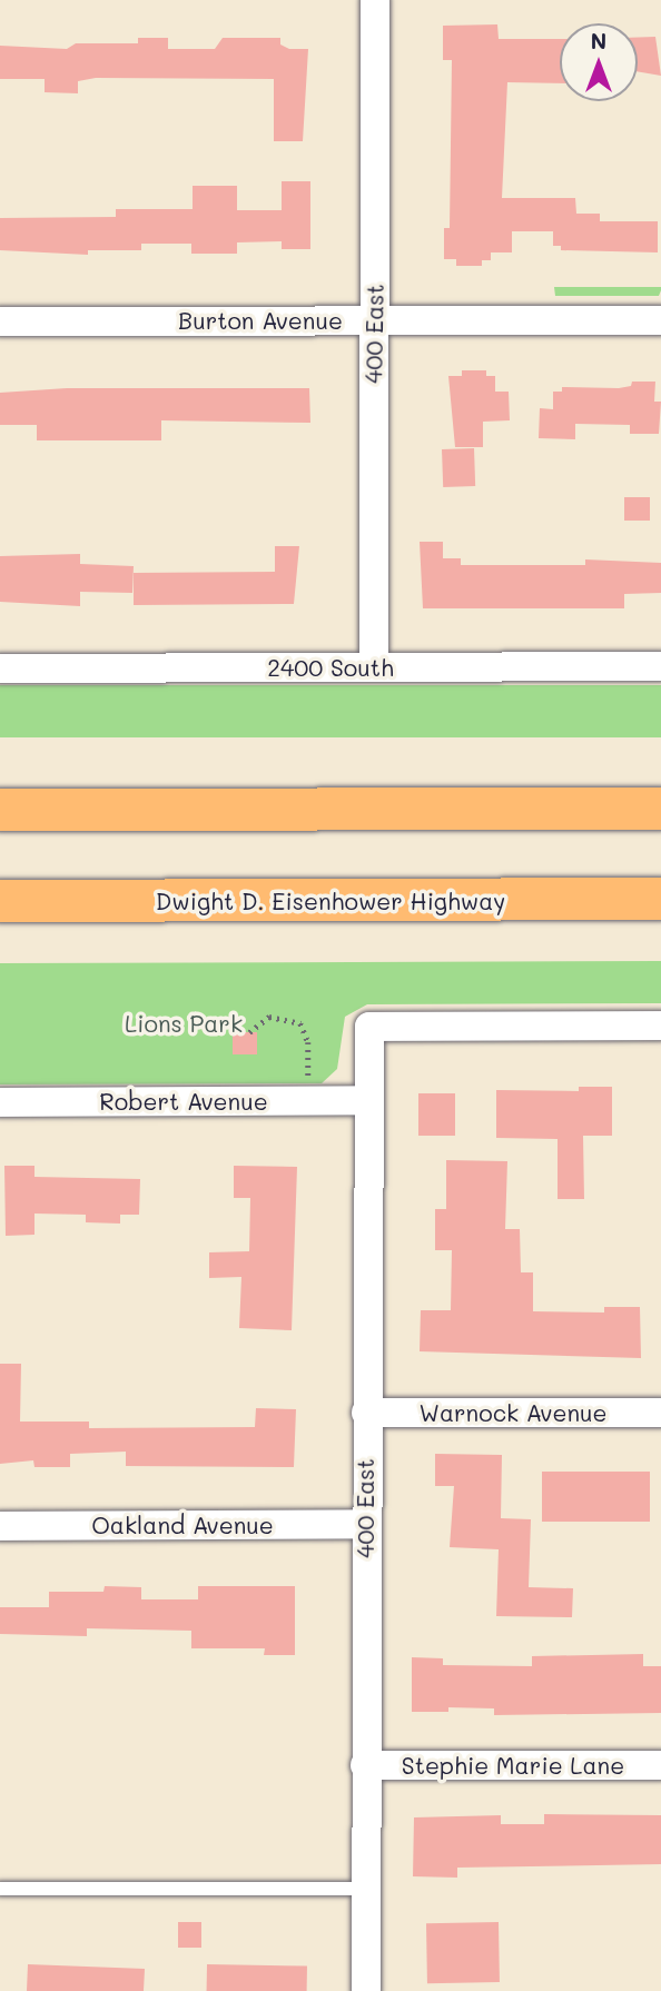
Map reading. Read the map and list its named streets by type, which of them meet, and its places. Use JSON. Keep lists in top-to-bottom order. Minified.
{"streets":{"highway":["Dwight D. Eisenhower Highway"],"street":["Burton Avenue","400 East","2400 South","Robert Avenue","Warnock Avenue","Oakland Avenue","Stephie Marie Lane"]},"crossings":[["Burton Avenue","400 East"],["400 East","2400 South"],["400 East","Robert Avenue"],["400 East","Warnock Avenue"],["400 East","Oakland Avenue"],["400 East","Stephie Marie Lane"]],"parks":["Lions Park"],"north":"top"}
